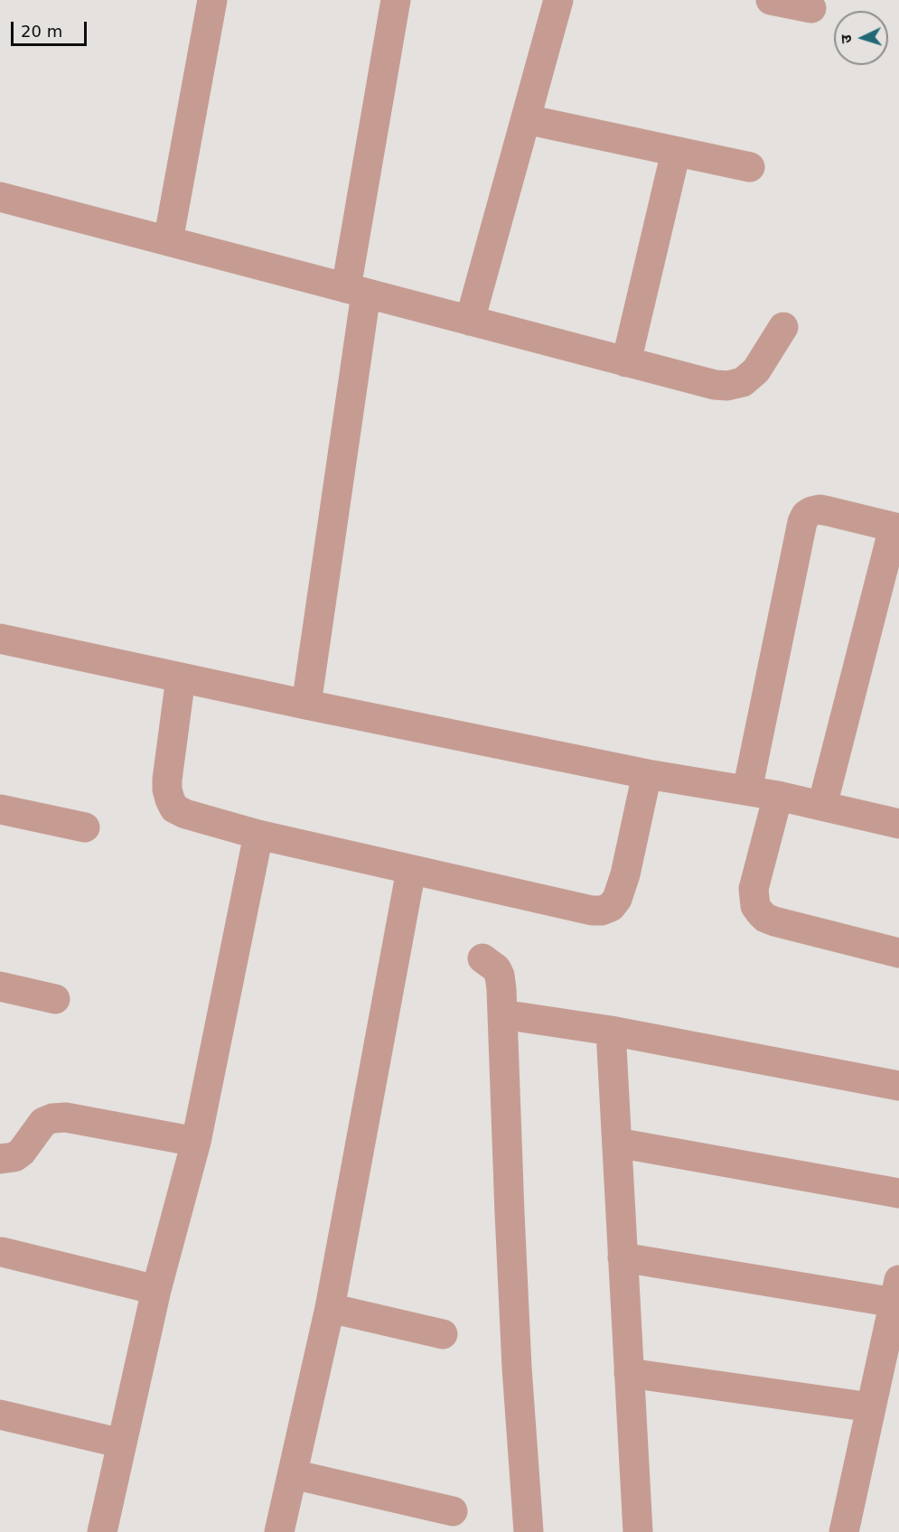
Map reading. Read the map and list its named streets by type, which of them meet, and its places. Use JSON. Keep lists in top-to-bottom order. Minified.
{"scale_bar":"20 m","north":"left"}
